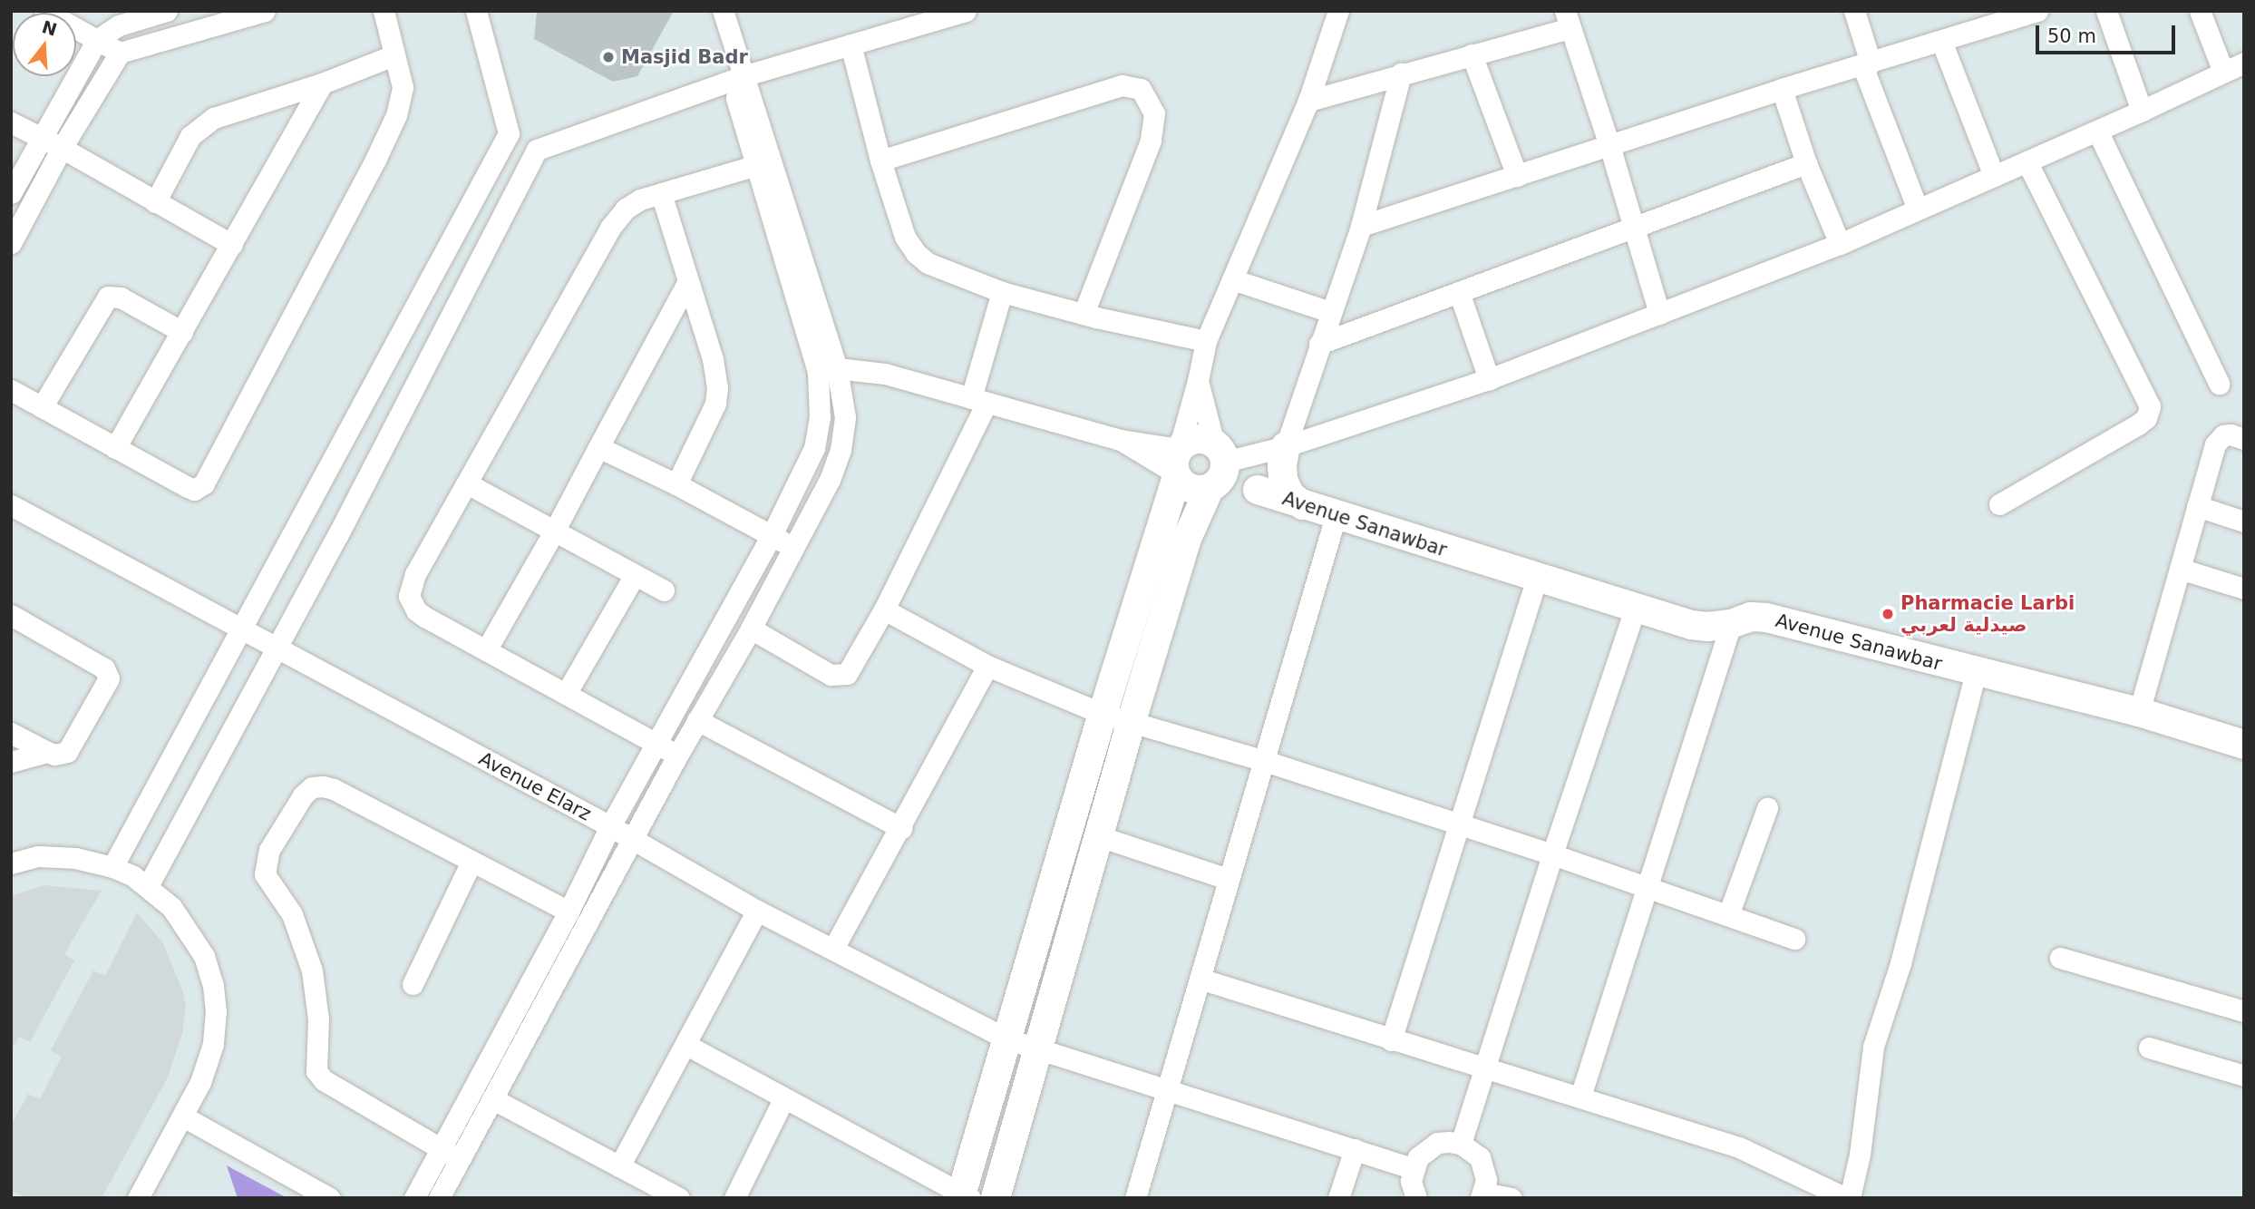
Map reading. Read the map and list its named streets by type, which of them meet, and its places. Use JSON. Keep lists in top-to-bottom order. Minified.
{"streets":{"street":["Avenue Sanawbar","Avenue Elarz"]},"places":["Masjid Badr","Pharmacie Larbi صيدلية لعربي"],"scale_bar":"50 m","north":"top"}
